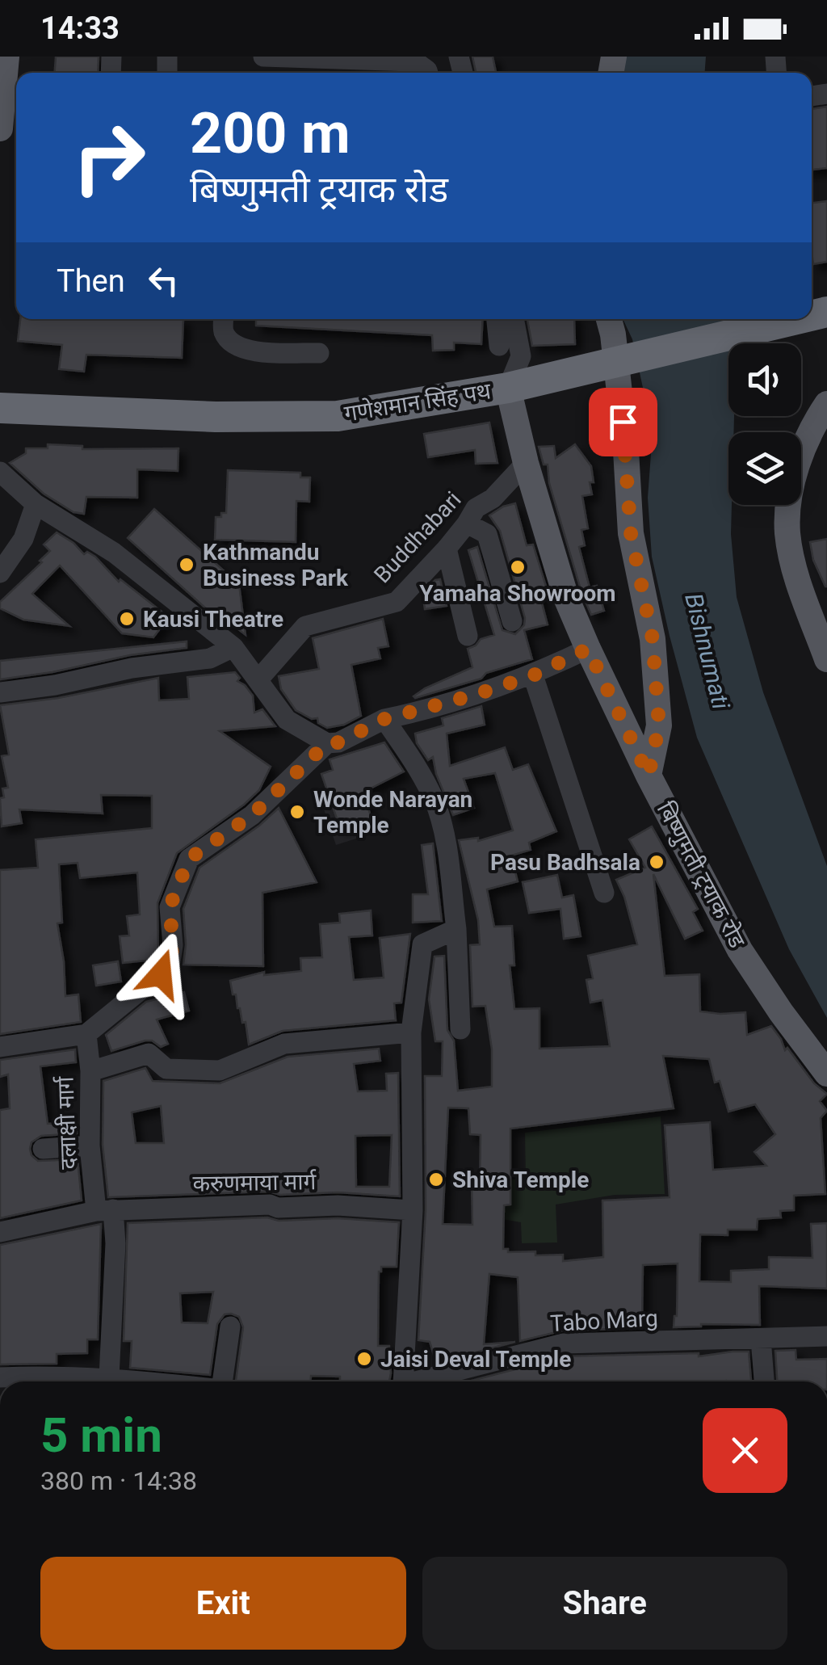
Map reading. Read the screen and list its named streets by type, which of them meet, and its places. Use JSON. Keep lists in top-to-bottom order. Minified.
{"streets":{"highway":["गणेशमान सिंह पथ"],"main road":["बिष्णुमती ट्रयाक रोड"],"street":["Buddhabari","दलाक्षी मार्ग","करुणमाया मार्ग","Tabo Marg"]},"crossings":[["गणेशमान सिंह पथ","बिष्णुमती ट्रयाक रोड"],["Buddhabari","बिष्णुमती ट्रयाक रोड"],["दलाक्षी मार्ग","करुणमाया मार्ग"]],"water":["Bishnumati"],"places":["Kathmandu Business Park","Yamaha Showroom","Kausi Theatre","Wonde Narayan Temple","Pasu Badhsala","Shiva Temple","Jaisi Deval Temple"],"page":{"status":"14:33","turn":["200 m","बिष्णुमती ट्रयाक रोड"],"then":"Then","heading":["5 min","380 m · 14:38"],"buttons":["Exit","Share"]}}
